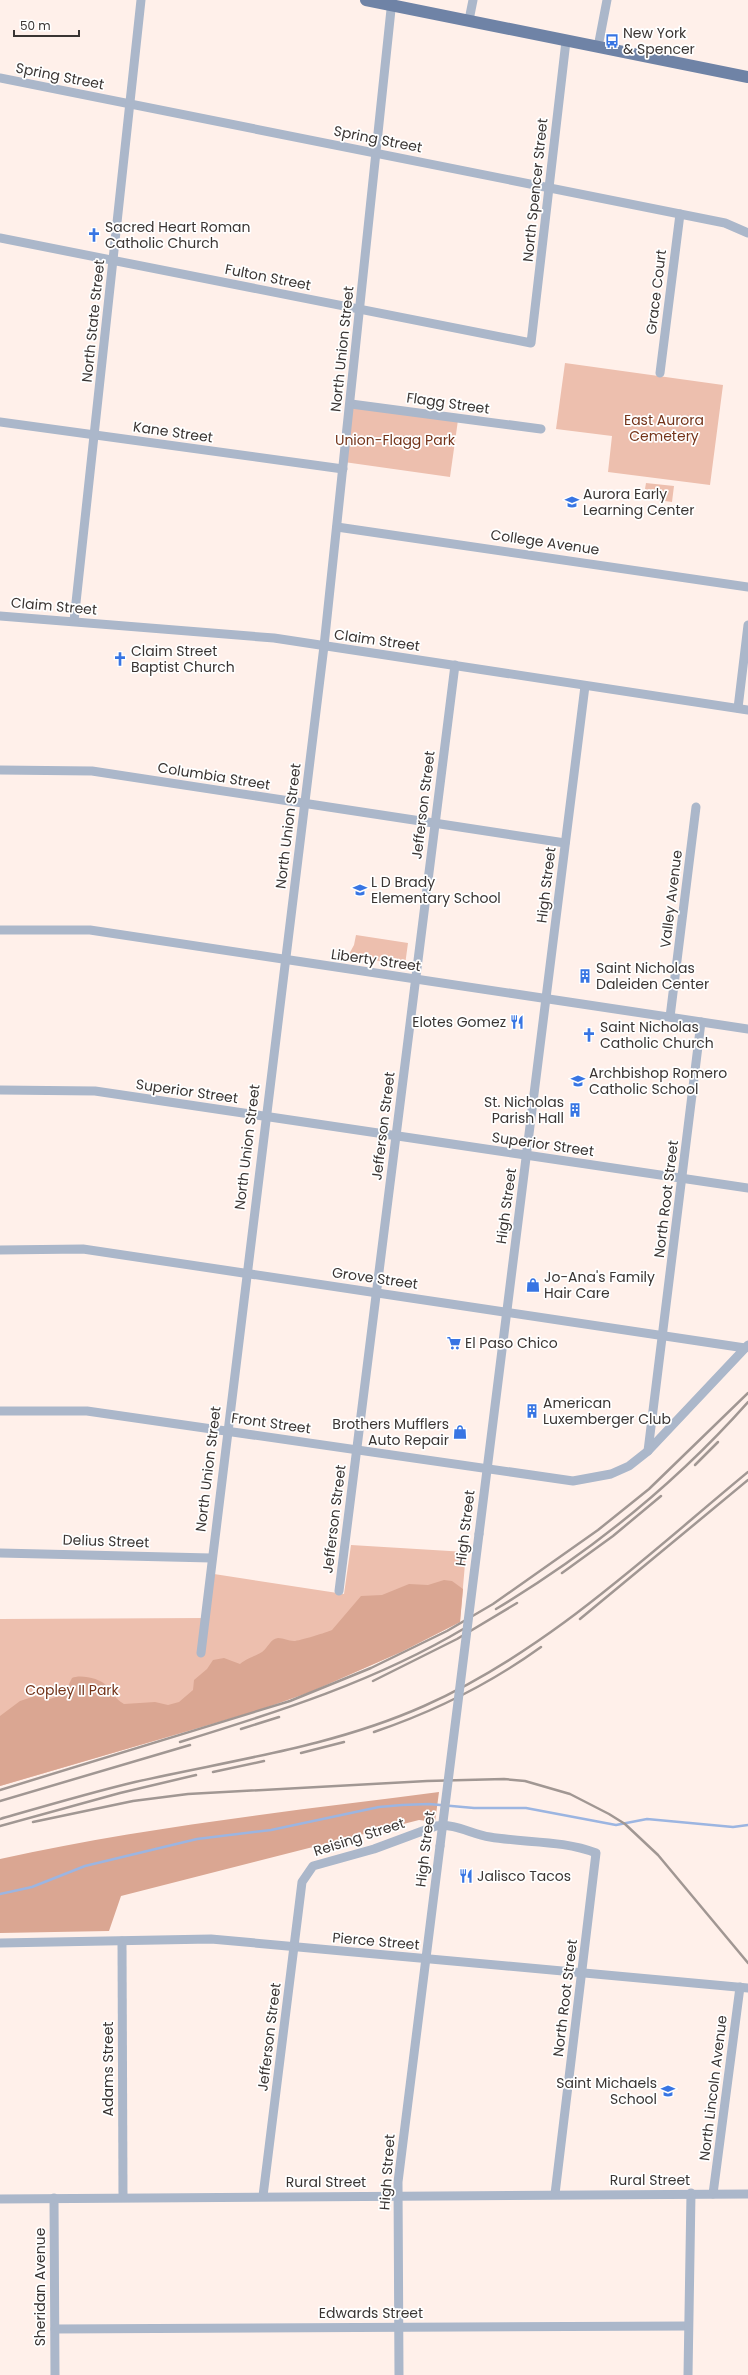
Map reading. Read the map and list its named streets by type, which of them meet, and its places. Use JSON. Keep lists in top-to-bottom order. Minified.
{"streets":{"street":["Spring Street","North Spencer Street","Fulton Street","Grace Court","North State Street","North Union Street","Flagg Street","Kane Street","College Avenue","Claim Street","Columbia Street","Jefferson Street","High Street","Valley Avenue","Liberty Street","Superior Street","North Root Street","Grove Street","Front Street","Delius Street","Reising Street","Pierce Street","Adams Street","North Lincoln Avenue","Rural Street","Sheridan Avenue","Edwards Street"]},"crossings":[["Spring Street","North Spencer Street"],["Spring Street","Grace Court"],["Spring Street","North State Street"],["Spring Street","North Union Street"],["North Spencer Street","Fulton Street"],["Fulton Street","North State Street"],["Fulton Street","North Union Street"],["North State Street","Kane Street"],["North State Street","Claim Street"],["North Union Street","Flagg Street"],["North Union Street","Kane Street"],["North Union Street","College Avenue"],["North Union Street","Claim Street"],["North Union Street","Columbia Street"],["North Union Street","Liberty Street"],["North Union Street","Superior Street"],["North Union Street","Grove Street"],["North Union Street","Front Street"],["North Union Street","Delius Street"],["Claim Street","Jefferson Street"],["Claim Street","High Street"],["Columbia Street","Jefferson Street"],["Columbia Street","High Street"],["Jefferson Street","Liberty Street"],["Jefferson Street","Superior Street"],["Jefferson Street","Grove Street"],["Jefferson Street","Front Street"],["Jefferson Street","Reising Street"],["Jefferson Street","Pierce Street"],["Jefferson Street","Rural Street"],["High Street","Liberty Street"],["High Street","Superior Street"],["High Street","Grove Street"],["High Street","Front Street"],["High Street","Pierce Street"],["High Street","Rural Street"],["High Street","Edwards Street"],["Valley Avenue","Liberty Street"],["Liberty Street","North Root Street"],["Superior Street","North Root Street"],["North Root Street","Grove Street"],["North Root Street","Front Street"],["North Root Street","Reising Street"],["North Root Street","Pierce Street"],["North Root Street","Rural Street"],["Pierce Street","Adams Street"],["Pierce Street","North Lincoln Avenue"],["Adams Street","Rural Street"],["North Lincoln Avenue","Rural Street"],["Rural Street","Sheridan Avenue"],["Sheridan Avenue","Edwards Street"]],"parks":["East Aurora Cemetery","Union-Flagg Park","Copley II Park"],"places":{"bus stop":["New York & Spencer"],"church":["Sacred Heart Roman Catholic Church","Claim Street Baptist Church","Saint Nicholas Catholic Church"],"school or university":["Aurora Early Learning Center","L D Brady Elementary School","Archbishop Romero Catholic School","Saint Michaels School"],"building":["Saint Nicholas Daleiden Center","St. Nicholas Parish Hall","American Luxemberger Club"],"restaurant":["Elotes Gomez","Jalisco Tacos"],"shop":["Jo-Ana's Family Hair Care","Brothers Mufflers Auto Repair"],"supermarket":["El Paso Chico"]},"scale_bar":"50 m"}
